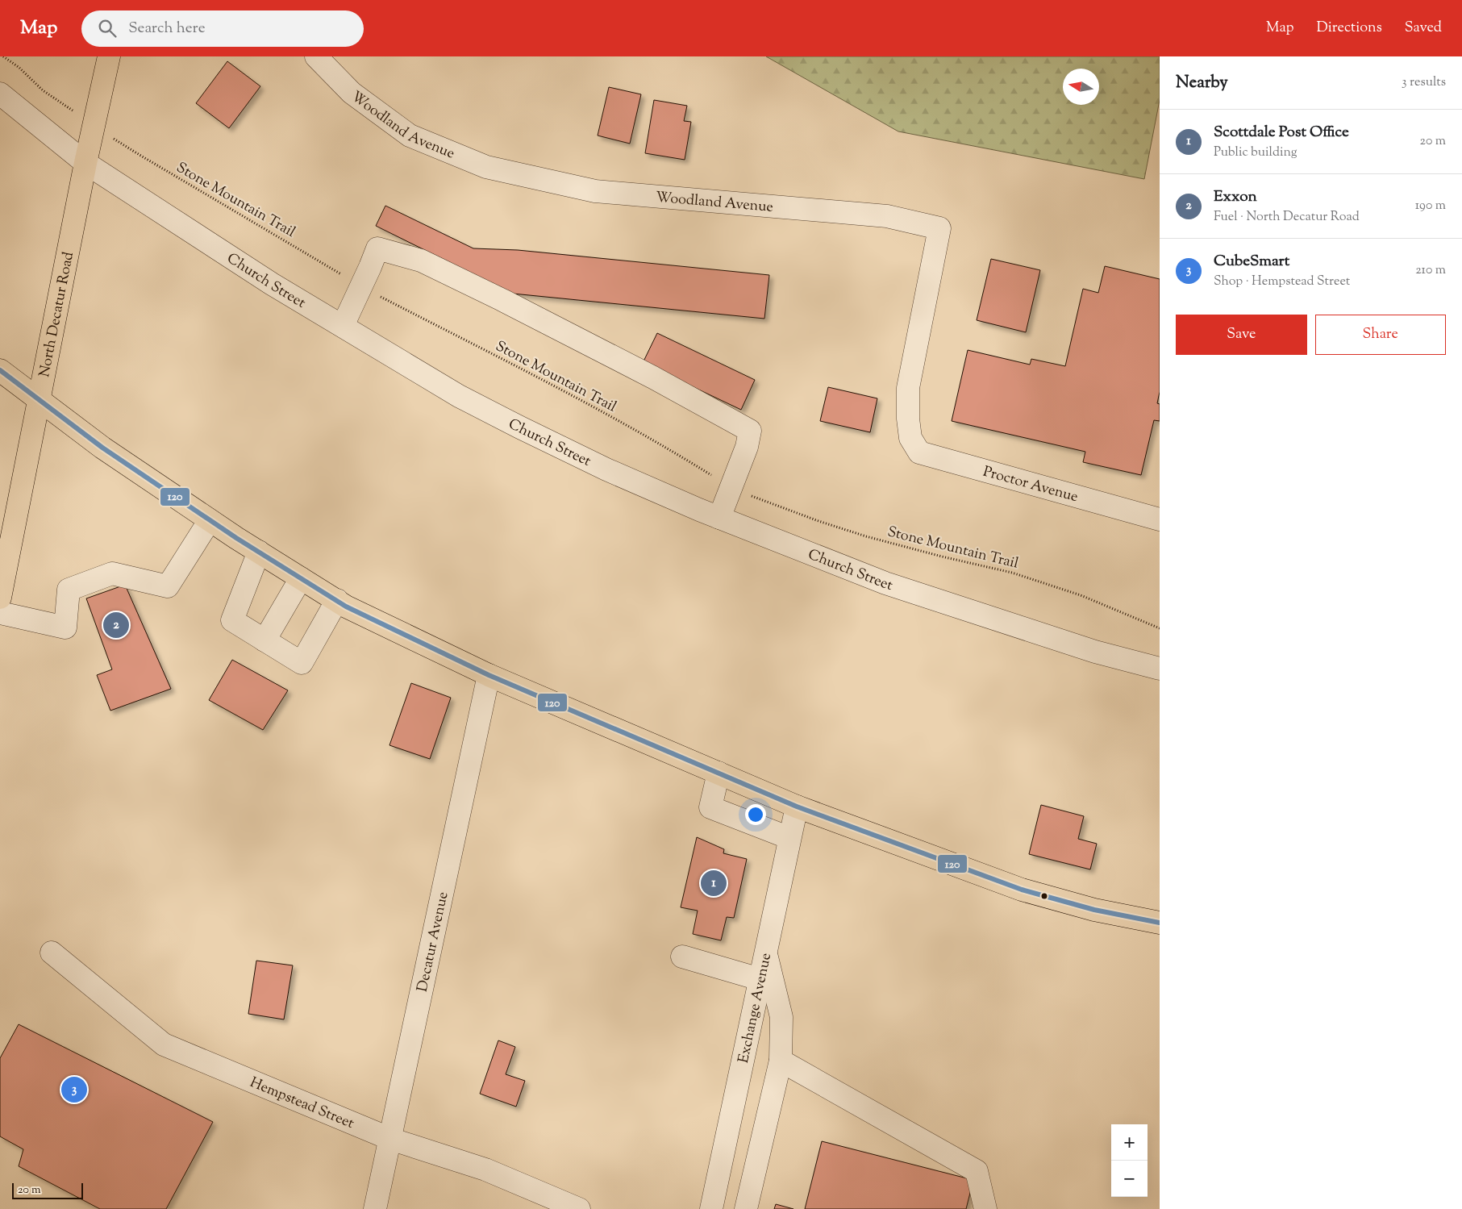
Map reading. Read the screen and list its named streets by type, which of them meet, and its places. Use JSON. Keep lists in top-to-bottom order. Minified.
{"streets":{"main road":["North Decatur Road"],"street":["Woodland Avenue","Church Street","Proctor Avenue","Decatur Avenue","Exchange Avenue","Hempstead Street"],"path":["Stone Mountain Trail"]},"crossings":[["Woodland Avenue","Proctor Avenue"],["Church Street","North Decatur Road"],["Decatur Avenue","Hempstead Street"]],"lines":["transit line 120"],"scale_bar":"20 m","north":"left","page":{"header":"Map","search":"Search here","nav":["Map","Directions","Saved"],"heading":["Nearby","3 results"],"list":[{"mark":"1","name":"Scottdale Post Office","note":"Public building","value":"20 m"},{"mark":"2","name":"Exxon","note":"Fuel · North Decatur Road","value":"190 m"},{"mark":"3","name":"CubeSmart","note":"Shop · Hempstead Street","value":"210 m"}],"buttons":["Save","Share"],"pins":["2","1","3"],"map_buttons":["+","−"],"scale":"20 m"}}
